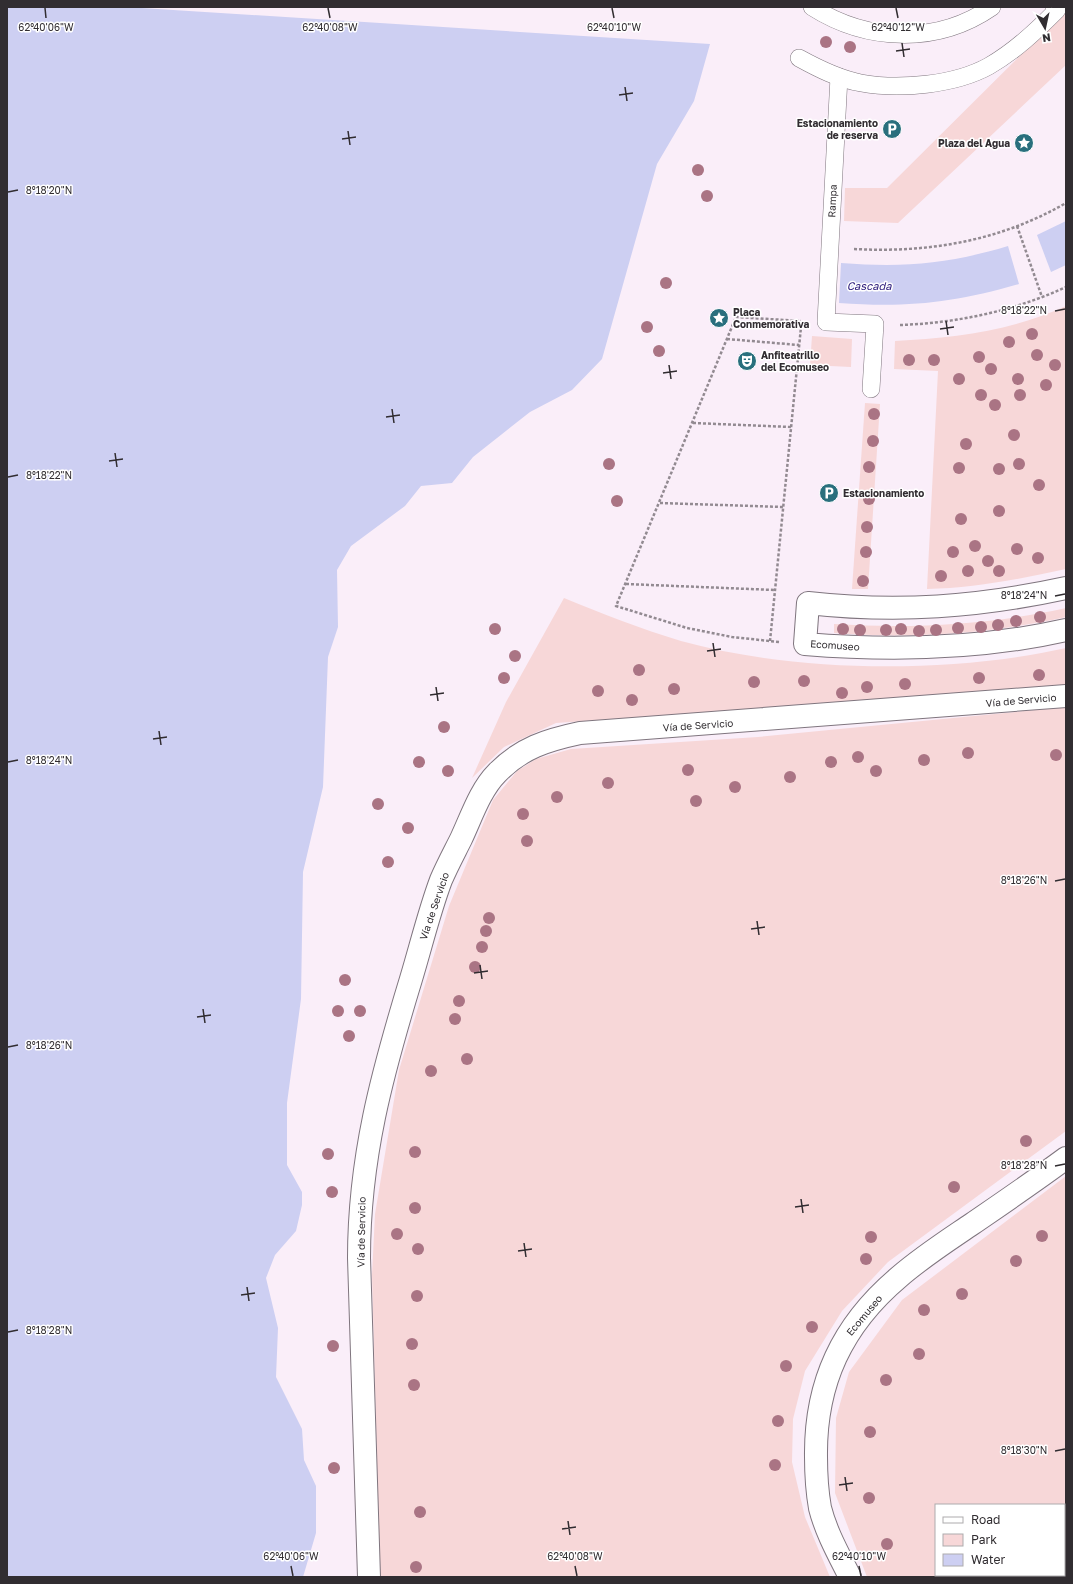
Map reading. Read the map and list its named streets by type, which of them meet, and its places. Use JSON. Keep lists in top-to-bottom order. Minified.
{"streets":{"street":["Ecomuseo","Vía de Servicio"],"lane":["Rampa"]},"water":["Cascada"],"places":{"parking":["Estacionamiento de reserva","Estacionamiento"],"place":["Plaza del Agua","Placa Conmemorativa"],"theatre":["Anfiteatrillo del Ecomuseo"]},"legend":["Road","Park","Water"],"north":"bottom","coordinates":["62°40'12\"W","62°40'06\"W","62°40'08\"W","62°40'10\"W","8°18'20\"N","8°18'22\"N","8°18'24\"N","8°18'26\"N","8°18'28\"N","8°18'30\"N"]}
